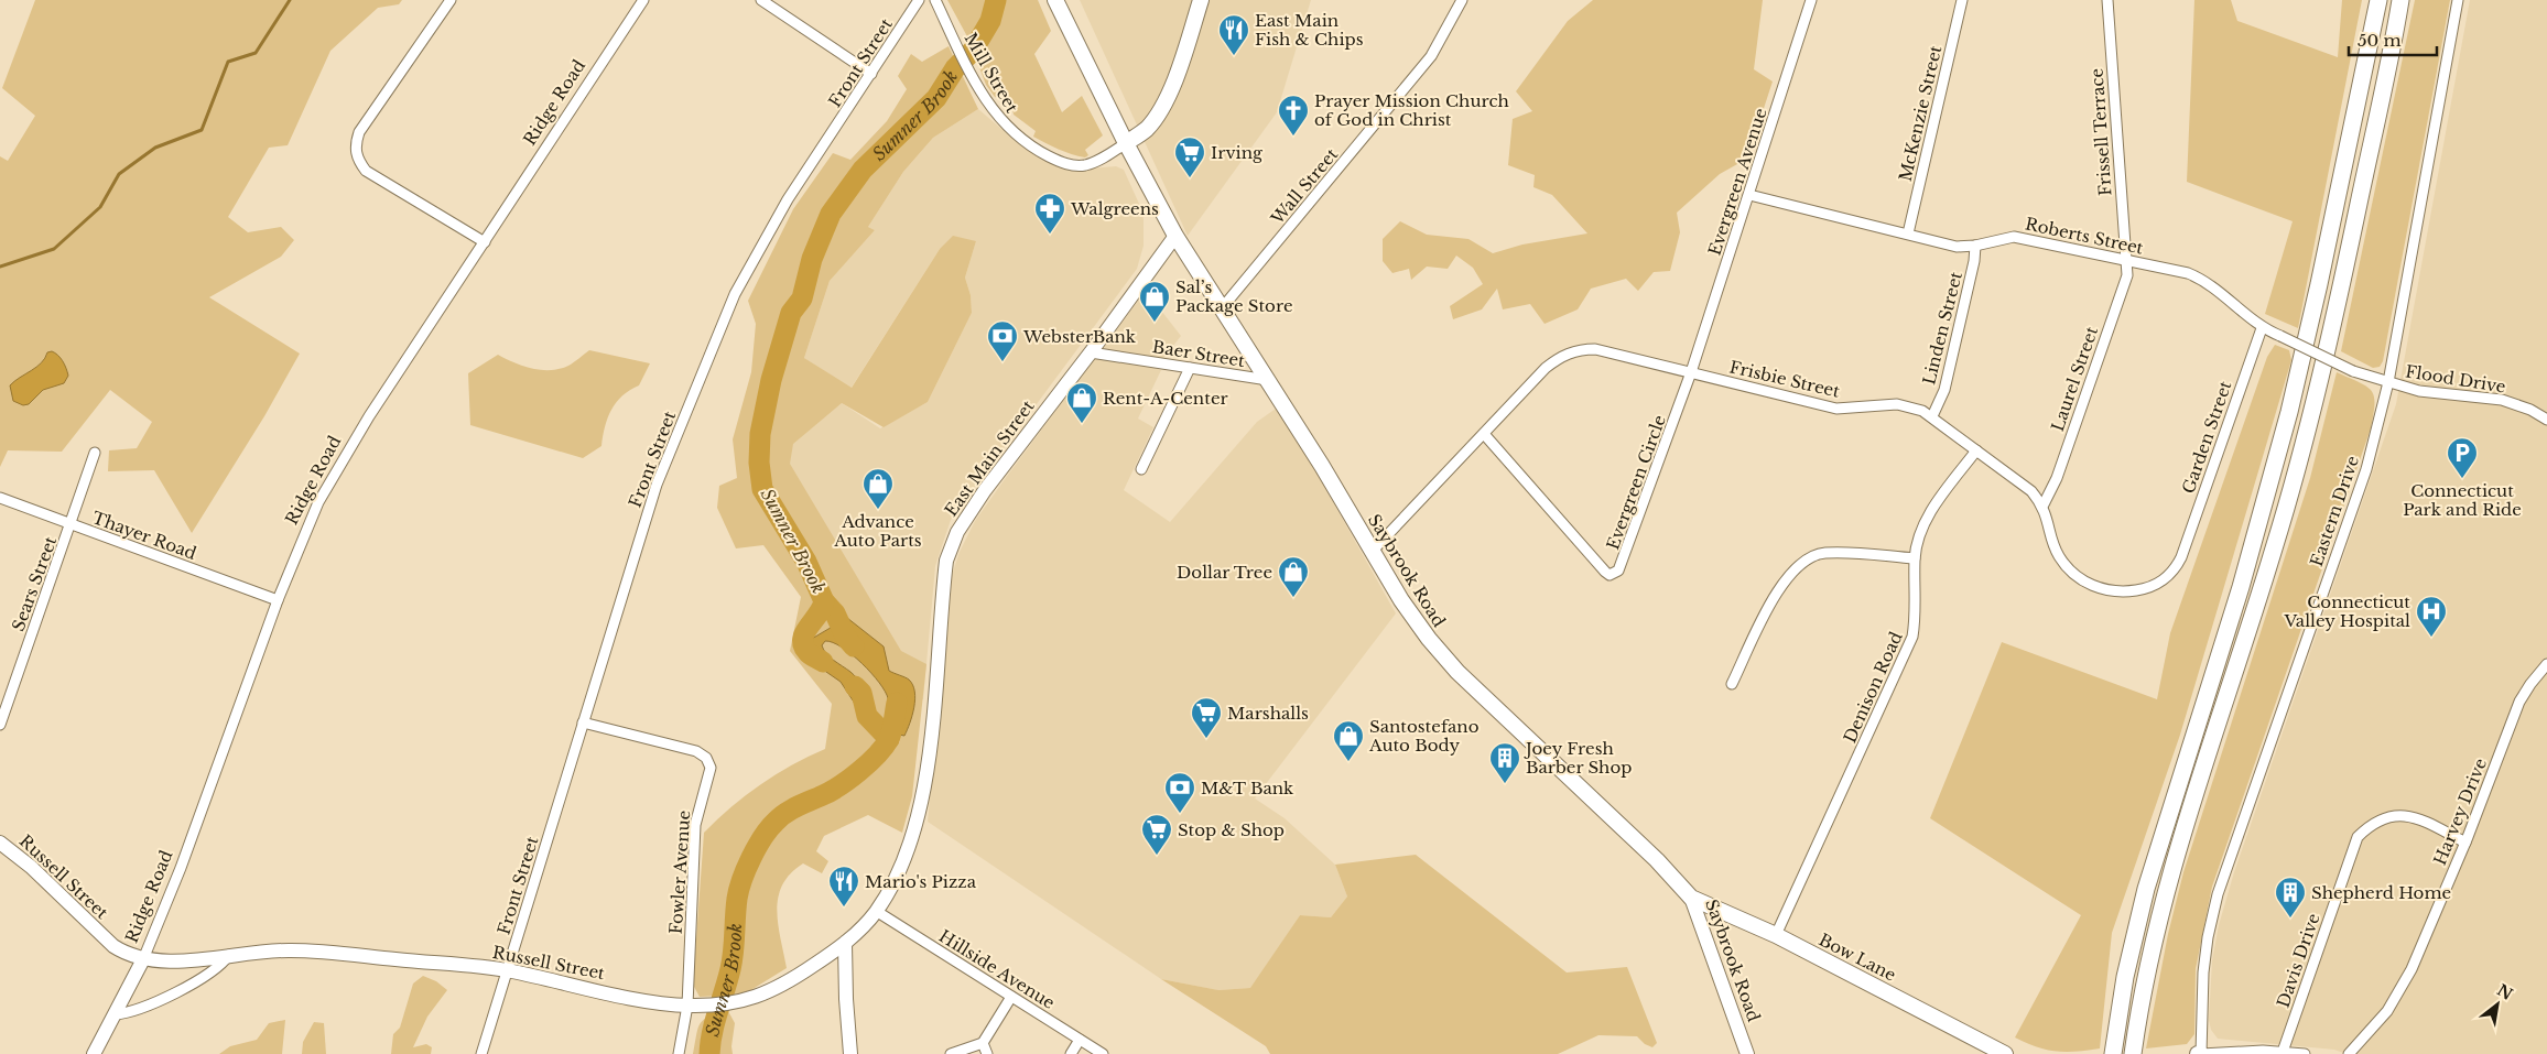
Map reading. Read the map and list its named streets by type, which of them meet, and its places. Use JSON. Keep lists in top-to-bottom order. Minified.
{"streets":{"main road":["Ridge Road","East Main Street","Saybrook Road","Russell Street","Bow Lane"],"street":["Front Street","Mill Street","McKenzie Street","Frissell Terrace","Evergreen Avenue","Wall Street","Roberts Street","Linden Street","Baer Street","Frisbie Street","Laurel Street","Flood Drive","Garden Street","Evergreen Circle","Eastern Drive","Thayer Road","Sears Street","Denison Road","Harvey Drive","Fowler Avenue","Davis Drive","Hillside Avenue"]},"crossings":[["Front Street","Fowler Avenue"],["Front Street","Russell Street"],["Ridge Road","Thayer Road"],["Ridge Road","Russell Street"],["McKenzie Street","Roberts Street"],["Frissell Terrace","Roberts Street"],["Frissell Terrace","Laurel Street"],["Evergreen Avenue","Roberts Street"],["Evergreen Avenue","Frisbie Street"],["Evergreen Avenue","Evergreen Circle"],["Wall Street","Saybrook Road"],["Roberts Street","Linden Street"],["Roberts Street","Laurel Street"],["Roberts Street","Flood Drive"],["Roberts Street","Garden Street"],["Roberts Street","Eastern Drive"],["Linden Street","Frisbie Street"],["Baer Street","East Main Street"],["Baer Street","Saybrook Road"],["Frisbie Street","Laurel Street"],["Frisbie Street","Garden Street"],["Frisbie Street","Evergreen Circle"],["Frisbie Street","Saybrook Road"],["Frisbie Street","Denison Road"],["Flood Drive","Eastern Drive"],["East Main Street","Saybrook Road"],["East Main Street","Russell Street"],["East Main Street","Hillside Avenue"],["Thayer Road","Sears Street"],["Saybrook Road","Bow Lane"],["Denison Road","Bow Lane"],["Harvey Drive","Davis Drive"],["Fowler Avenue","Russell Street"]],"water":["Sumner Brook"],"places":{"restaurant":["East Main Fish & Chips","Mario's Pizza"],"church":["Prayer Mission Church of God in Christ"],"supermarket":["Irving","Marshalls","Stop & Shop"],"pharmacy":["Walgreens"],"shop":["Sal’s Package Store","Rent-A-Center","Advance Auto Parts","Dollar Tree","Santostefano Auto Body"],"bank":["WebsterBank","M&T Bank"],"parking":["Connecticut Park and Ride"],"hospital":["Connecticut Valley Hospital"],"building":["Joey Fresh Barber Shop","Shepherd Home"]},"scale_bar":"50 m","north":"top right"}
